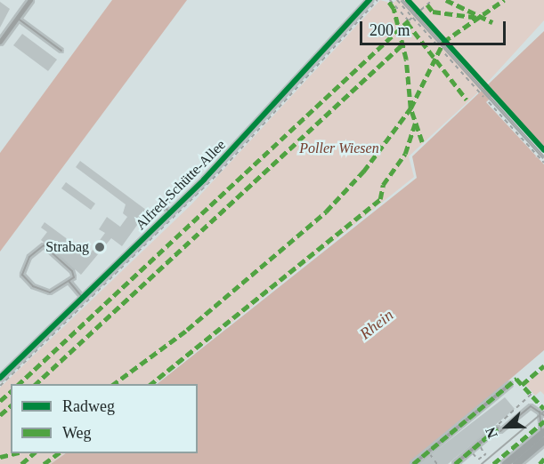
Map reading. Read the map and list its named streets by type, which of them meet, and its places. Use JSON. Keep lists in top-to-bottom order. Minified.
{"streets":{"street":["Alfred-Schütte-Allee"]},"water":["Rhein"],"parks":["Poller Wiesen"],"places":["Strabag"],"legend":["Radweg","Weg"],"scale_bar":"200 m","north":"left"}
